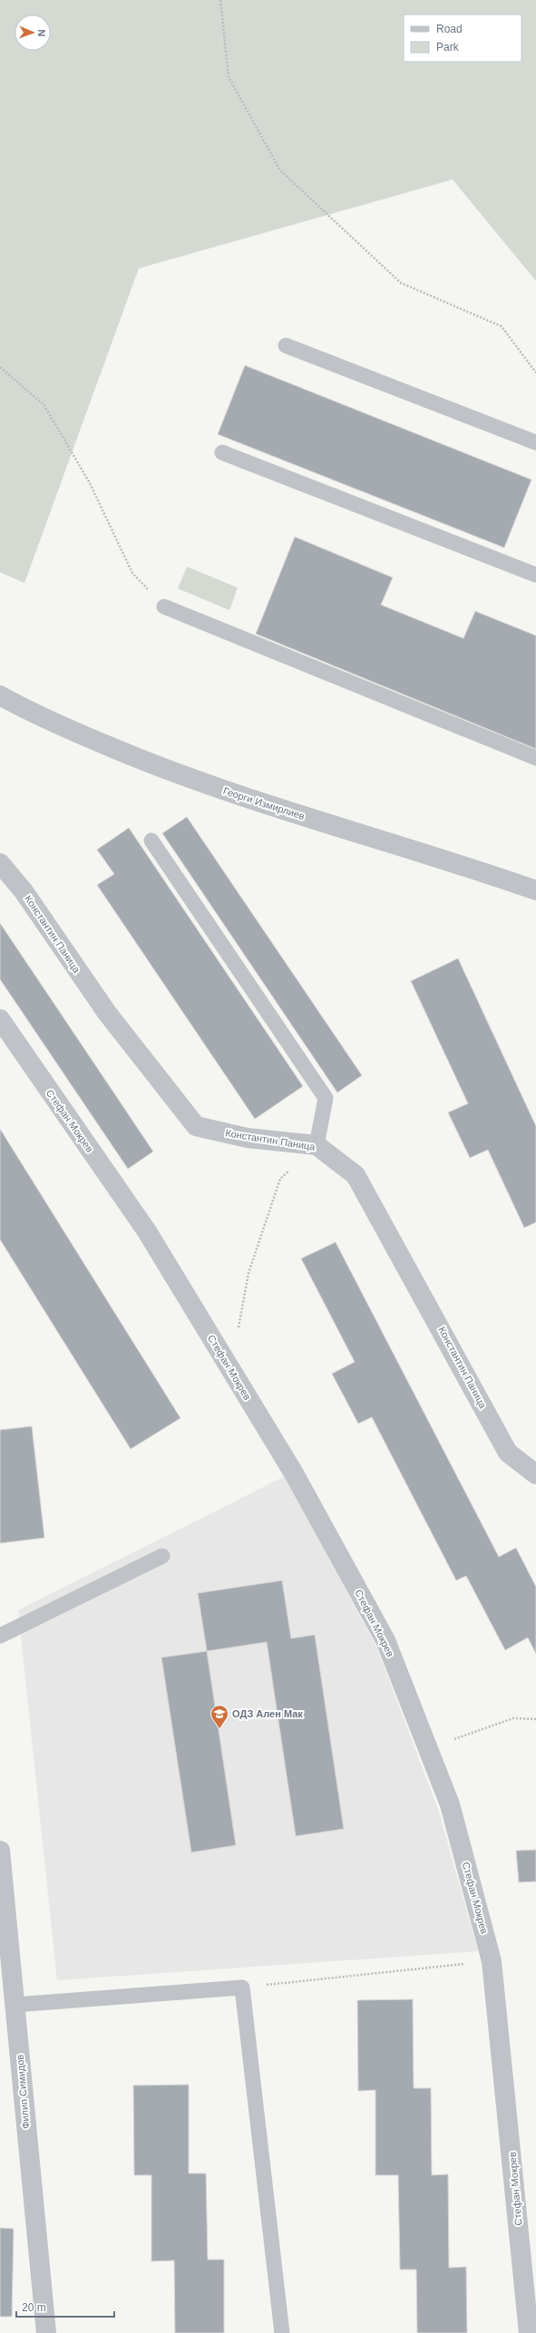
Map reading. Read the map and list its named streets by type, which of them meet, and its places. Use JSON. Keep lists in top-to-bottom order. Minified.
{"streets":{"street":["Георги Измирлиев","Константин Паница","Стефан Мокрев","Филип Симидов"]},"places":{"school or university":["ОДЗ Ален Мак"]},"legend":["Road","Park"],"scale_bar":"20 m","north":"right"}
